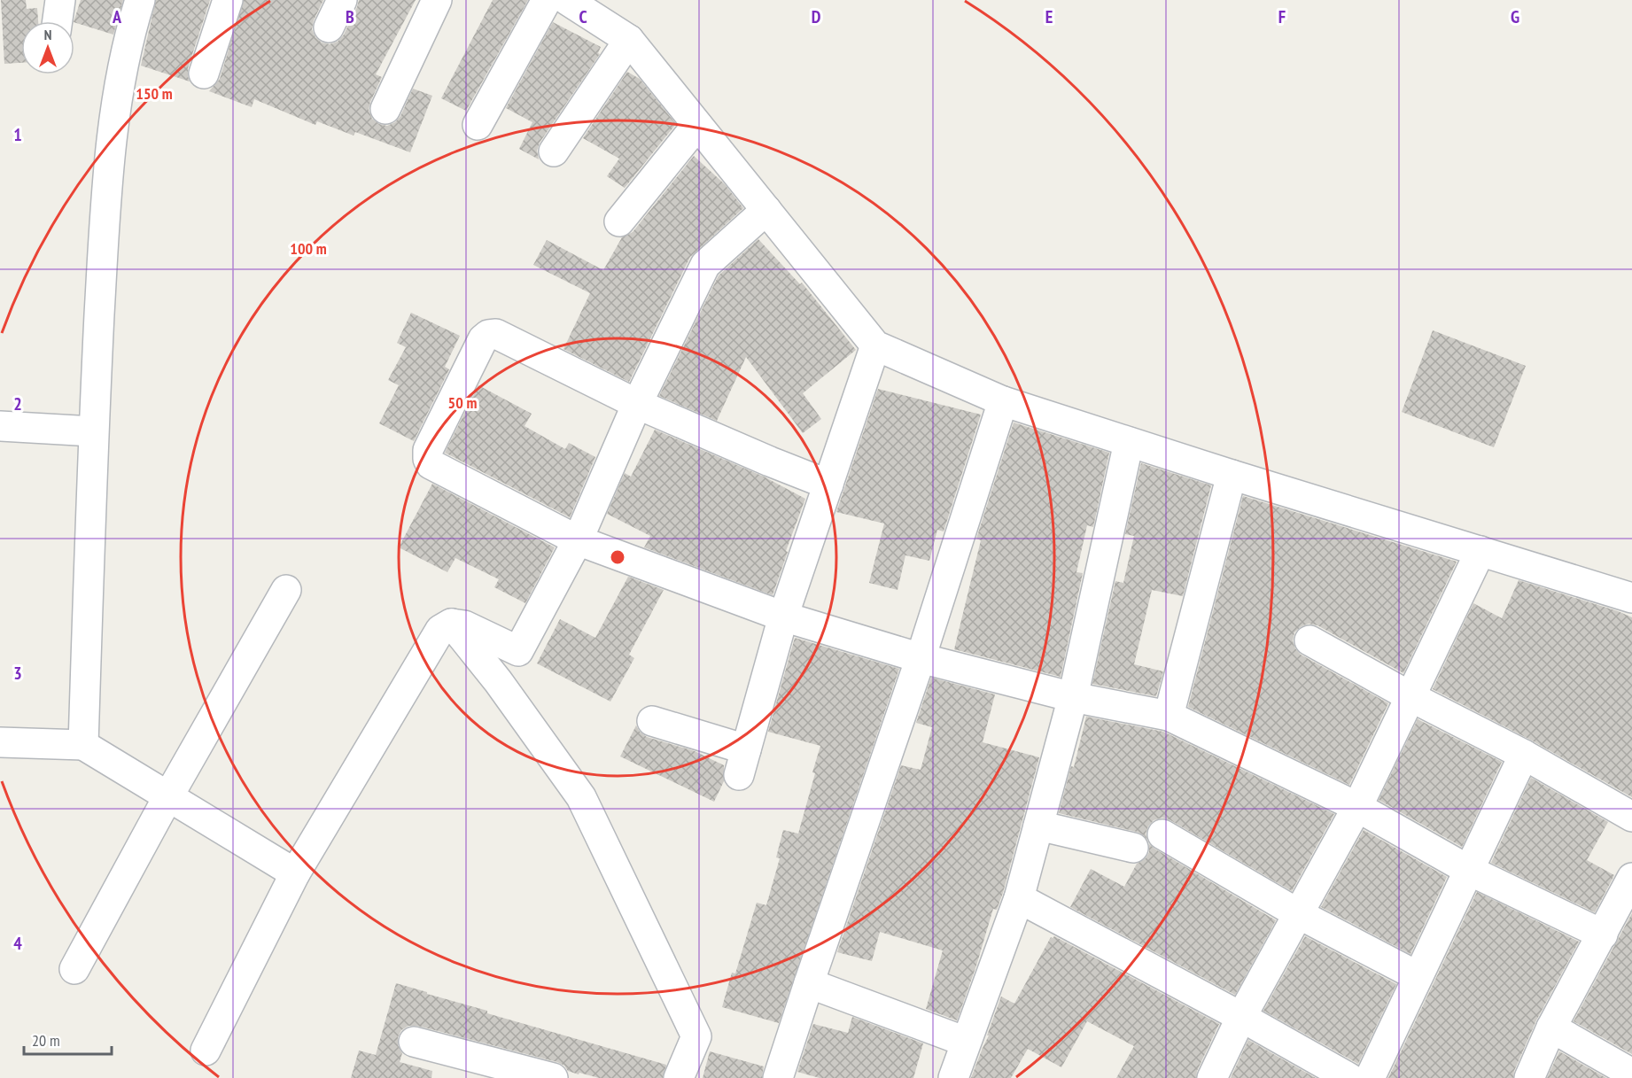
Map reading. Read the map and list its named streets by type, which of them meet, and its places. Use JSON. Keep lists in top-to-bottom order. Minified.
{"scale_bar":"20 m","north":"top","grid":{"columns":["A","B","C","D","E","F","G"],"rows":["1","2","3","4"]},"rings":["150 m","100 m","50 m"]}
